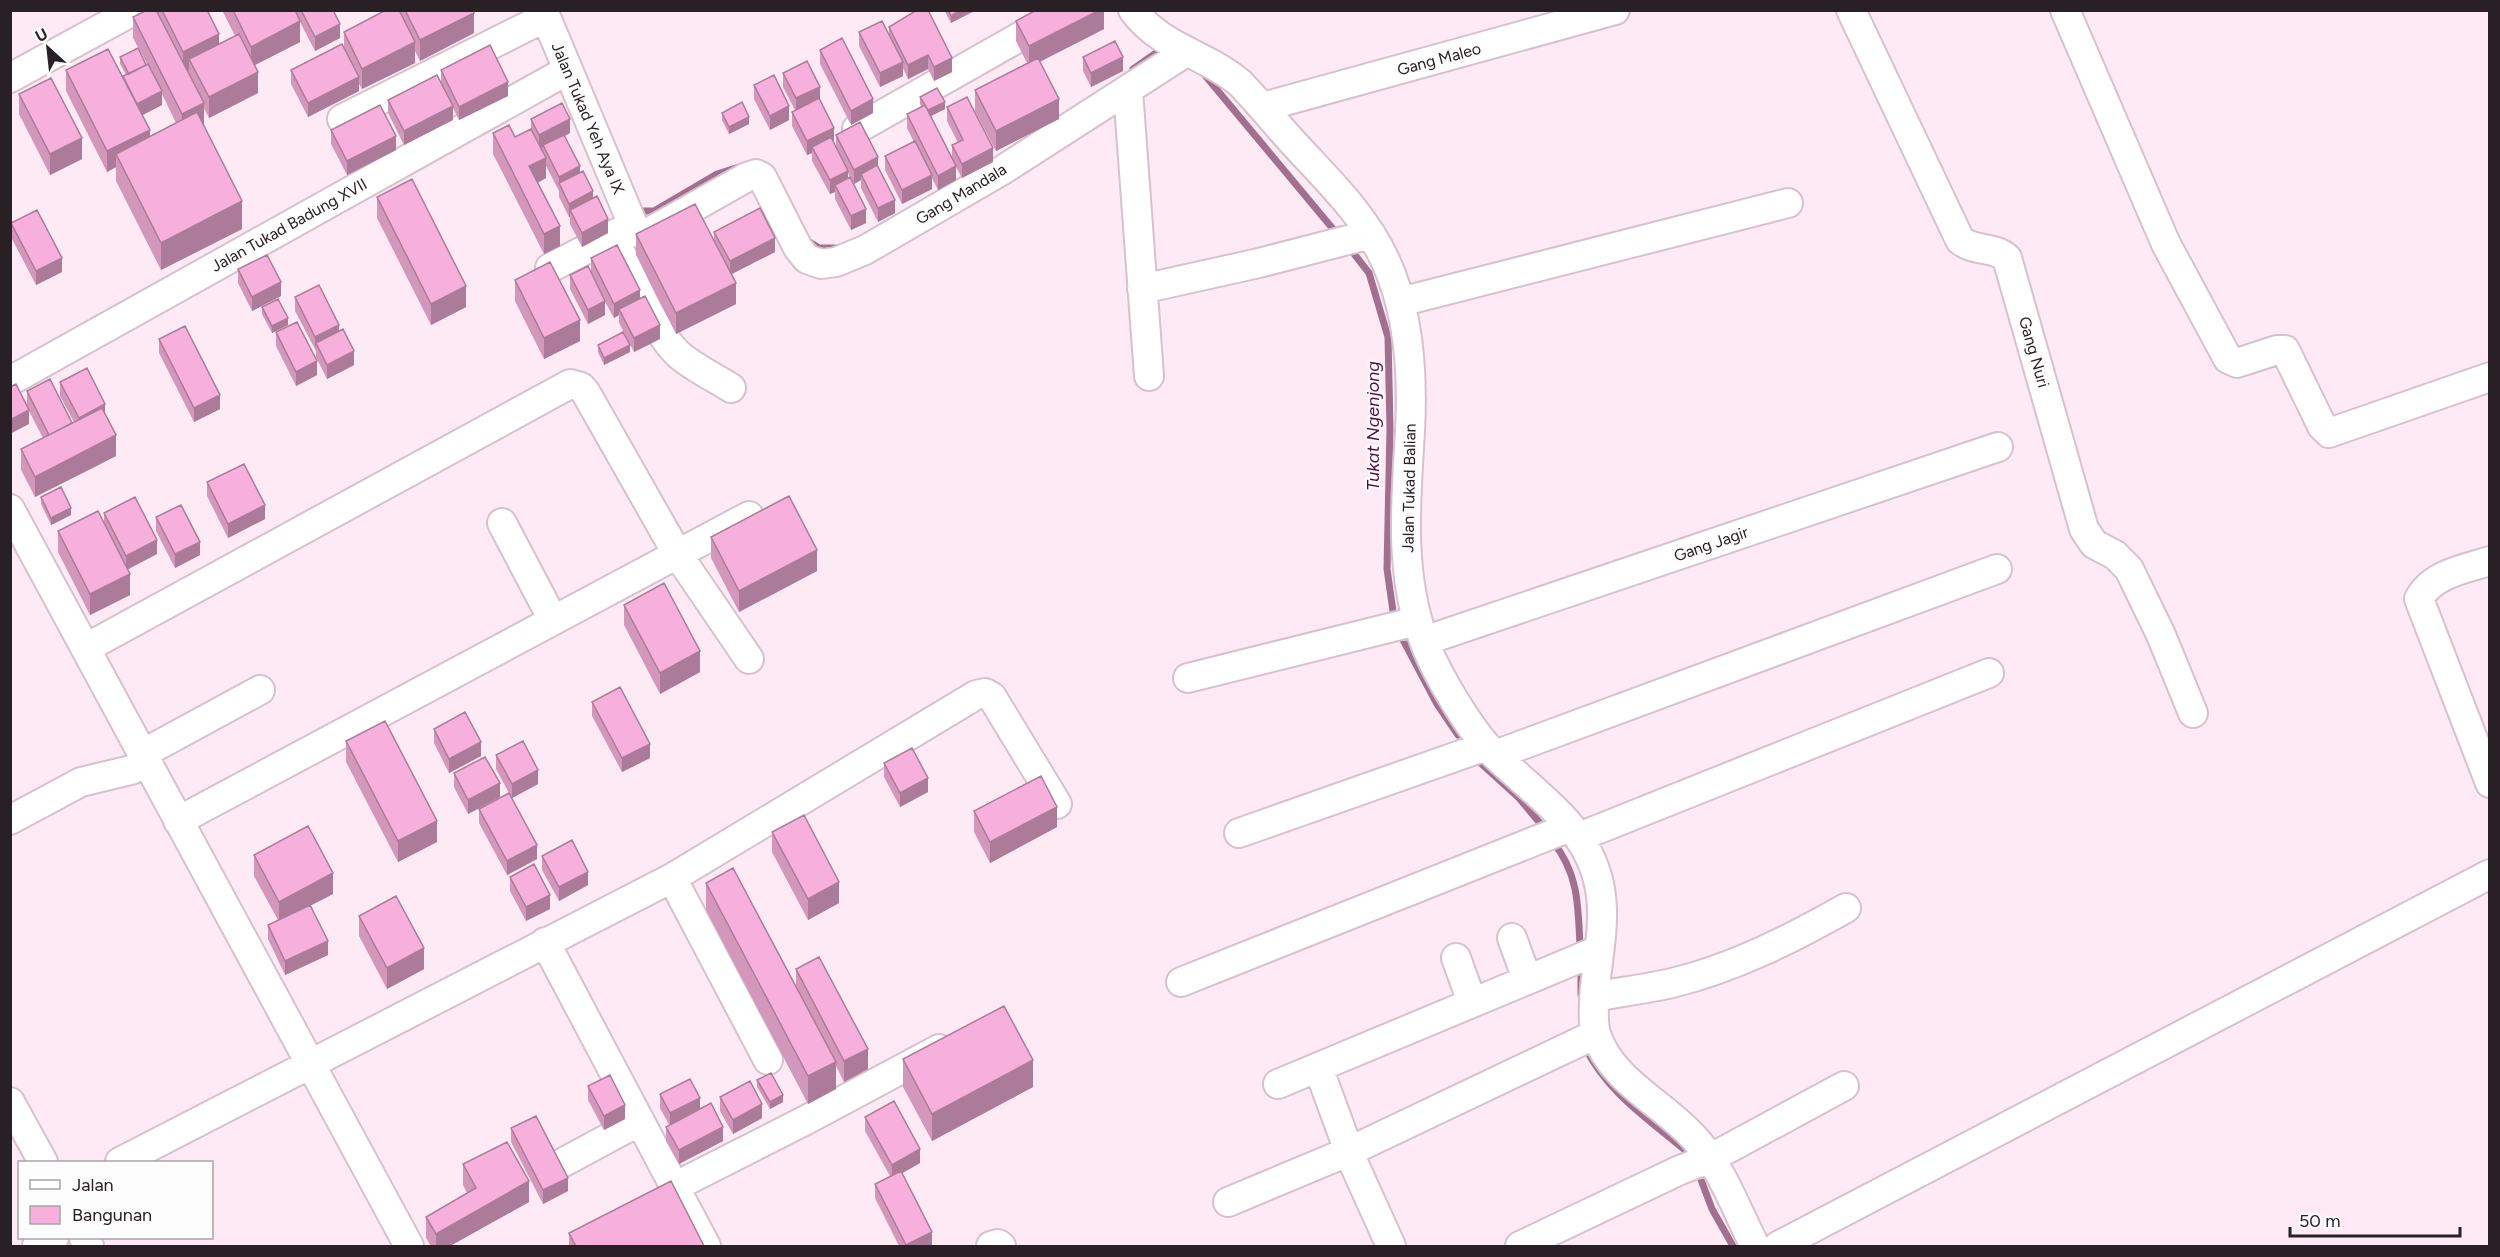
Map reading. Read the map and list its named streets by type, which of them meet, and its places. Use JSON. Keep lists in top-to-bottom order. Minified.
{"streets":{"street":["Gang Maleo","Jalan Tukad Yeh Aya IX","Gang Mandala","Jalan Tukad Badung XVII","Gang Nuri","Jalan Tukad Balian","Gang Jagir"]},"crossings":[["Gang Maleo","Jalan Tukad Balian"],["Jalan Tukad Yeh Aya IX","Gang Mandala"],["Jalan Tukad Yeh Aya IX","Jalan Tukad Badung XVII"],["Gang Mandala","Jalan Tukad Balian"],["Jalan Tukad Balian","Gang Jagir"]],"water":["Tukat Ngenjong"],"legend":["Jalan","Bangunan"],"scale_bar":"50 m","north":"top left"}
